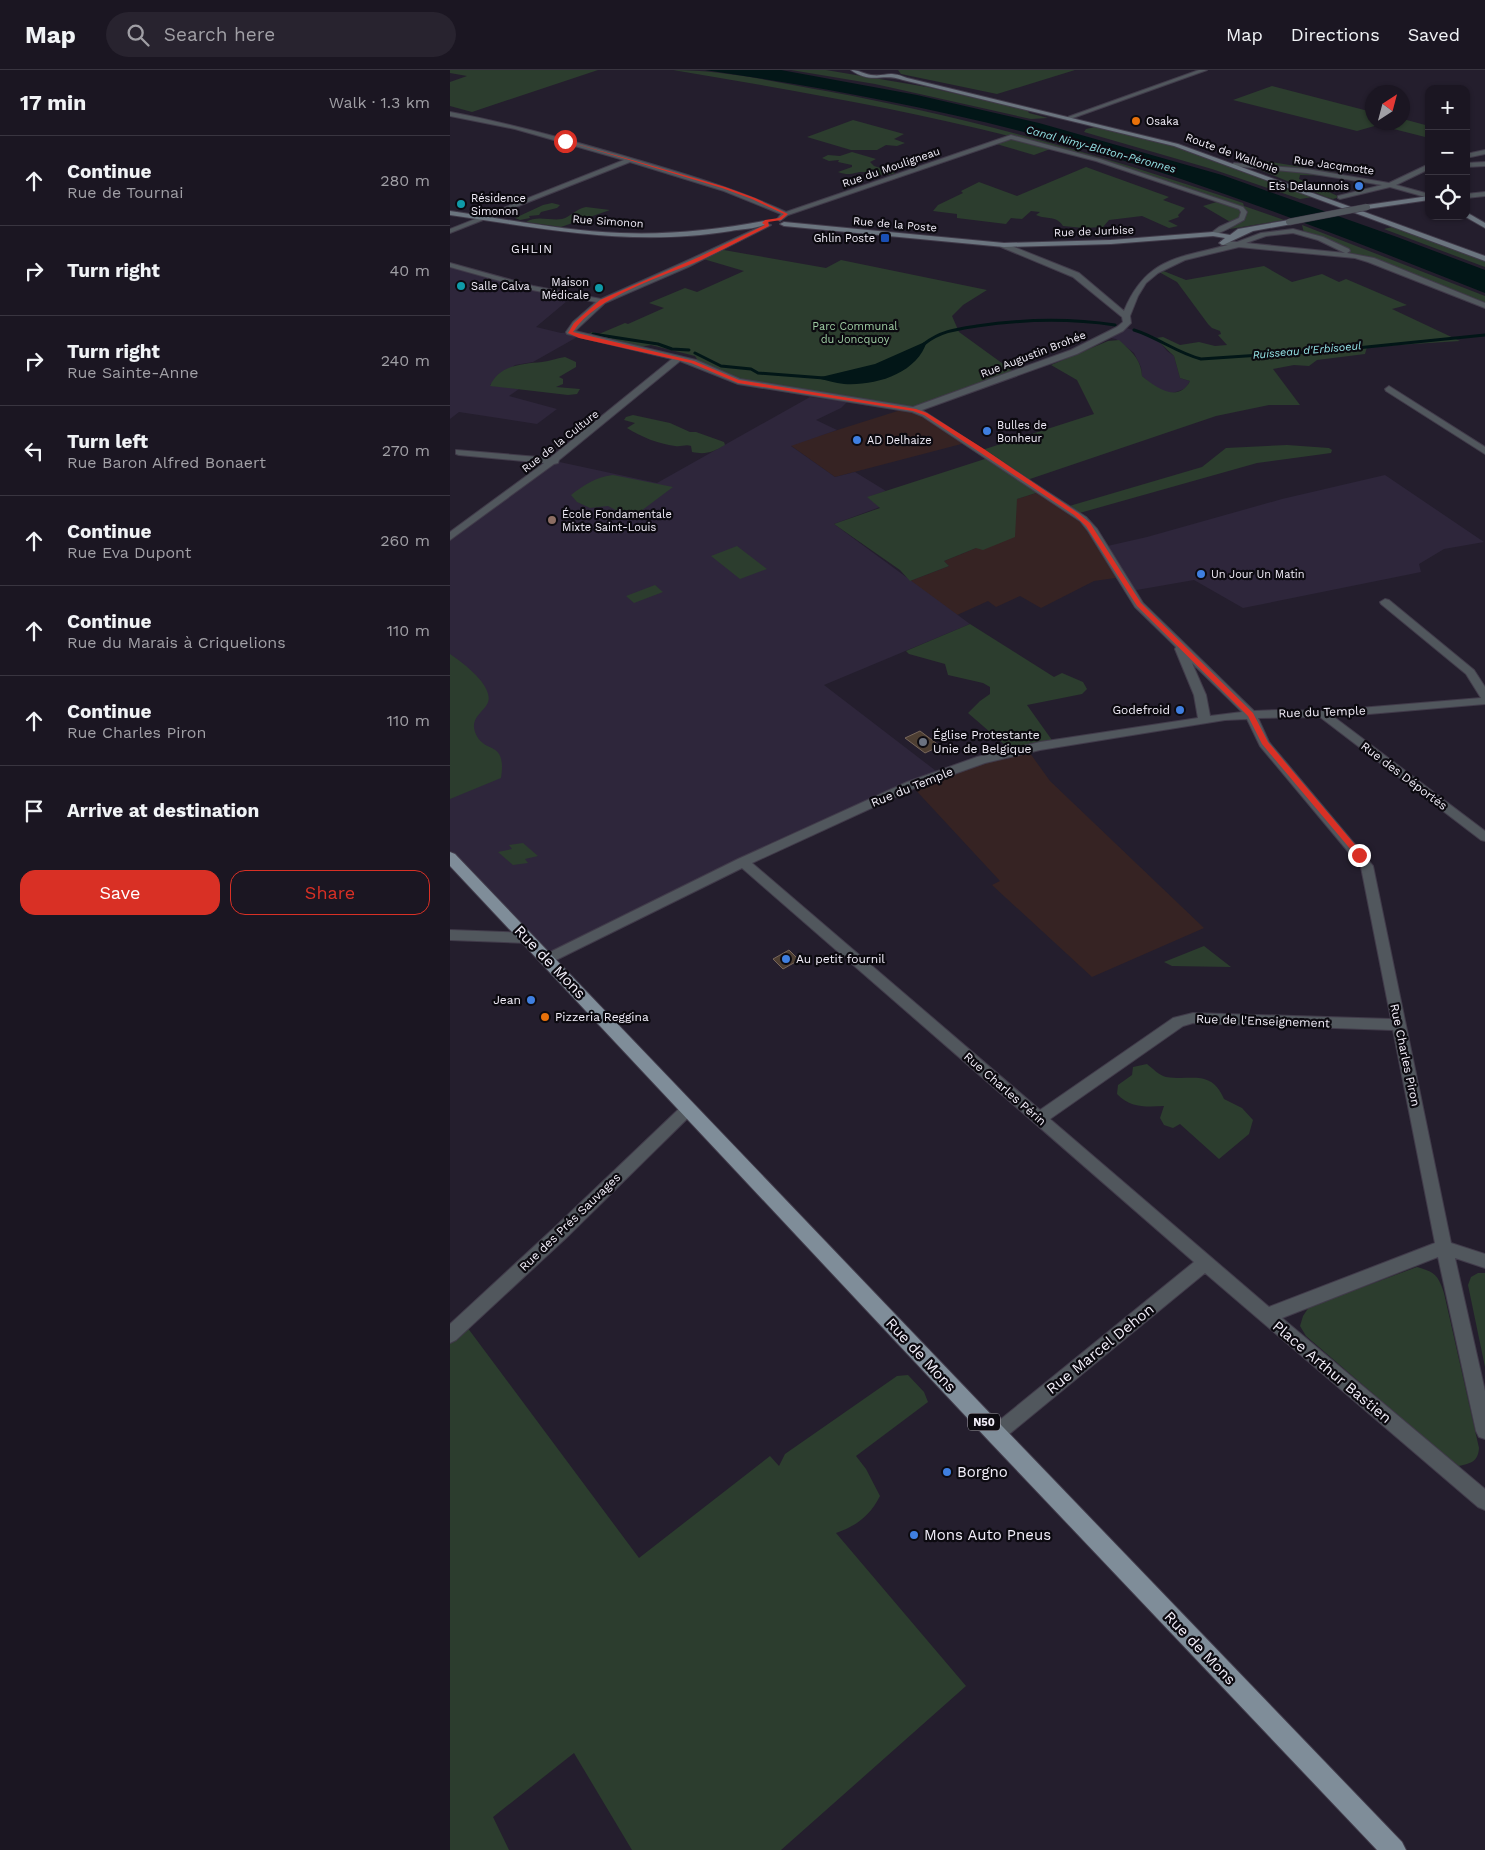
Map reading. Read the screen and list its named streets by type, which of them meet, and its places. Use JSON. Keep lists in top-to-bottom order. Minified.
{"streets":{"main road":["Rue de Mons","N50"],"street":["Route de Wallonie","Rue Jacqmotte","Rue du Mouligneau","Rue Simonon","Rue de la Poste","Rue de Jurbise","Rue Augustin Brohée","Rue de la Culture","Rue du Temple","Rue des Déportés","Rue de l'Enseignement","Rue Charles Piron","Rue Charles Périn","Rue des Prés Sauvages","Rue Marcel Dehon","Place Arthur Bastien"]},"crossings":[["Route de Wallonie","Rue Jacqmotte"],["Rue du Mouligneau","Rue Simonon"],["Rue du Mouligneau","Rue de la Poste"],["Rue du Mouligneau","Rue de Jurbise"],["Rue Simonon","Rue de la Poste"],["Rue de la Poste","Rue de Jurbise"],["Rue Augustin Brohée","Rue Charles Piron"],["Rue du Temple","Rue des Déportés"],["Rue du Temple","Rue de Mons"],["Rue du Temple","Rue Charles Piron"],["Rue du Temple","Rue Charles Périn"],["Rue de Mons","Rue des Prés Sauvages"],["Rue de Mons","Rue Marcel Dehon"],["Rue de l'Enseignement","Rue Charles Piron"],["Rue de l'Enseignement","Rue Charles Périn"],["Rue Charles Piron","Place Arthur Bastien"],["Rue Charles Périn","Rue Marcel Dehon"],["Rue Charles Périn","Place Arthur Bastien"]],"districts":["GHLIN"],"water":["Canal Nimy-Blaton-Péronnes","Ruisseau d'Erbisoeul"],"parks":["Parc Communal du Joncquoy"],"places":{"other":["Osaka","Ets Delaunnois","Résidence Simonon","Salle Calva","Maison Médicale","Bulles de Bonheur","AD Delhaize","École Fondamentale Mixte Saint-Louis","Un Jour Un Matin","Godefroid","Église Protestante Unie de Belgique","Au petit fournil","Jean","Pizzeria Reggina","Borgno","Mons Auto Pneus"],"transit":["Ghlin Poste"]},"north":"top right","page":{"header":"Map","search":"Search here","nav":["Map","Directions","Saved"],"heading":["17 min","Walk · 1.3 km"],"map_buttons":["+","−"],"list":[["Continue","Rue de Tournai","280 m"],["Turn right","40 m"],["Turn right","Rue Sainte-Anne","240 m"],["Turn left","Rue Baron Alfred Bonaert","270 m"],["Continue","Rue Eva Dupont","260 m"],["Continue","Rue du Marais à Criquelions","110 m"],["Continue","Rue Charles Piron","110 m"],"Arrive at destination"],"buttons":["Save","Share"]}}
